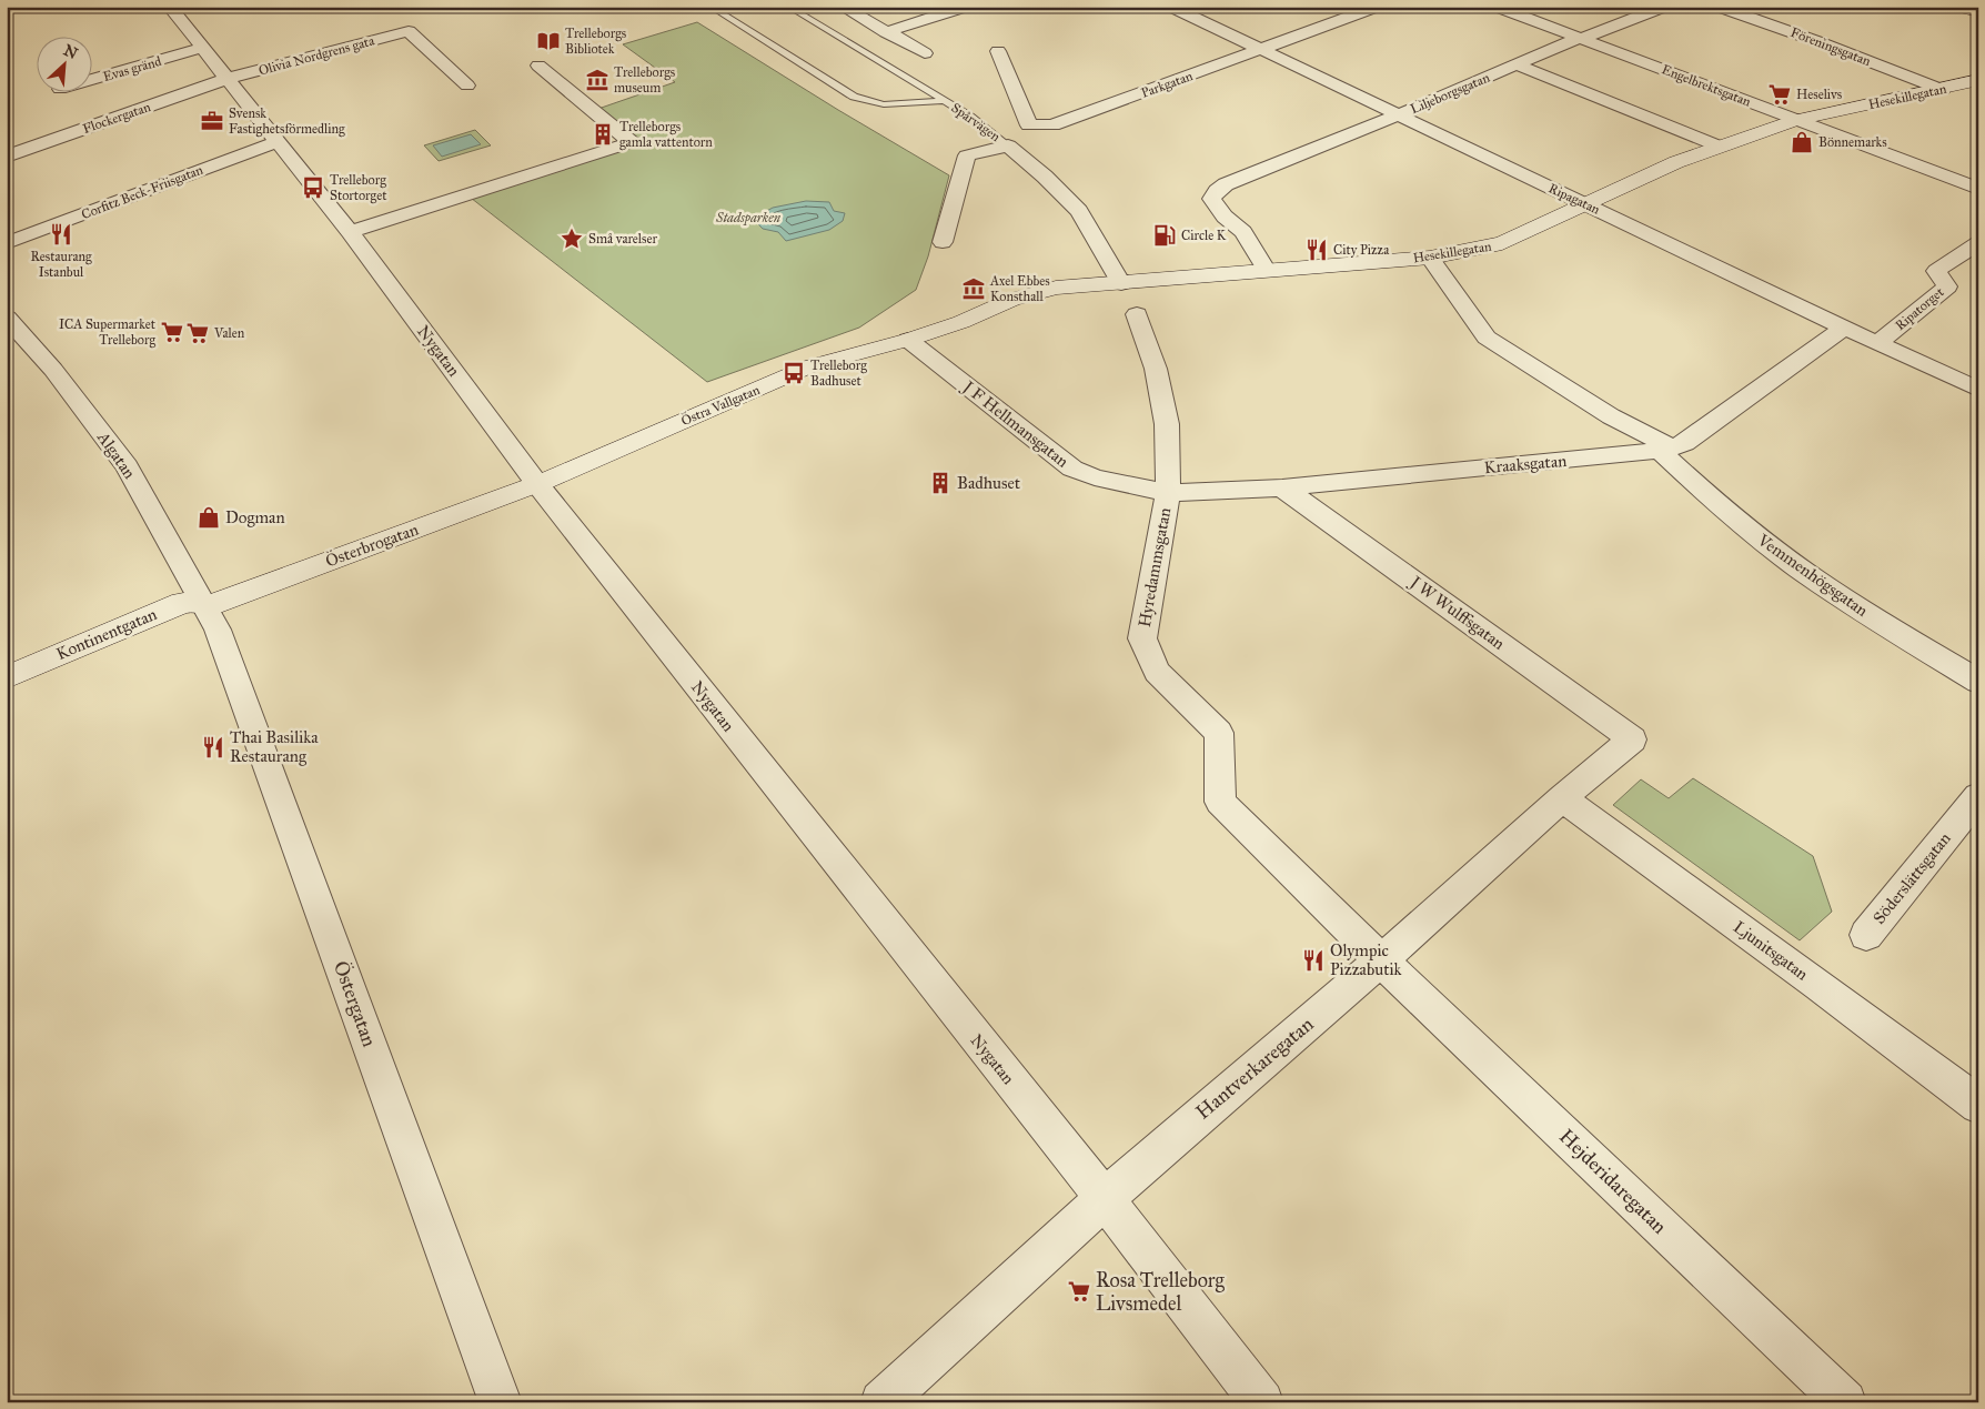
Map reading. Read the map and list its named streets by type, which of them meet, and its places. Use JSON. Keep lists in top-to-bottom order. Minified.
{"streets":{"street":["Föreningsgatan","Olivia Nordgrens gata","Evas gränd","Parkgatan","Engelbrektsgatan","Liljeborgsgatan","Hesekillegatan","Flockergatan","Spårvägen","Corfitz Beck-Friisgatan","Ripagatan","Ripatorget","Nygatan","Östra Vallgatan","J F Hellmansgatan","Algatan","Kraaksgatan","Österbrogatan","Hyredammsgatan","Vemmenhögsgatan","J W Wulffsgatan","Kontinentgatan","Söderslättsgatan","Ljunitsgatan","Östergatan","Hantverkaregatan","Hejderidaregatan"]},"crossings":[["Föreningsgatan","Hesekillegatan"],["Olivia Nordgrens gata","Flockergatan"],["Olivia Nordgrens gata","Nygatan"],["Evas gränd","Nygatan"],["Parkgatan","Ripagatan"],["Engelbrektsgatan","Liljeborgsgatan"],["Engelbrektsgatan","Hesekillegatan"],["Liljeborgsgatan","Hesekillegatan"],["Liljeborgsgatan","Ripagatan"],["Hesekillegatan","Spårvägen"],["Hesekillegatan","Ripagatan"],["Hesekillegatan","Östra Vallgatan"],["Hesekillegatan","J F Hellmansgatan"],["Hesekillegatan","Vemmenhögsgatan"],["Flockergatan","Nygatan"],["Corfitz Beck-Friisgatan","Nygatan"],["Ripagatan","Ripatorget"],["Ripagatan","Kraaksgatan"],["Nygatan","Östra Vallgatan"],["Nygatan","Österbrogatan"],["Nygatan","Hantverkaregatan"],["Östra Vallgatan","J F Hellmansgatan"],["Östra Vallgatan","Österbrogatan"],["J F Hellmansgatan","Kraaksgatan"],["J F Hellmansgatan","Hyredammsgatan"],["Algatan","Österbrogatan"],["Algatan","Kontinentgatan"],["Algatan","Östergatan"],["Kraaksgatan","Hyredammsgatan"],["Kraaksgatan","Vemmenhögsgatan"],["Kraaksgatan","J W Wulffsgatan"],["Österbrogatan","Kontinentgatan"],["Österbrogatan","Östergatan"],["Hyredammsgatan","Hantverkaregatan"],["Hyredammsgatan","Hejderidaregatan"],["J W Wulffsgatan","Hantverkaregatan"],["Kontinentgatan","Östergatan"],["Ljunitsgatan","Hantverkaregatan"],["Hantverkaregatan","Hejderidaregatan"]],"parks":["Stadsparken"],"places":{"library":["Trelleborgs Bibliotek"],"museum":["Trelleborgs museum","Axel Ebbes Konsthall"],"supermarket":["Heselivs","ICA Supermarket Trelleborg","Valen","Rosa Trelleborg Livsmedel"],"office":["Svensk Fastighetsförmedling"],"building":["Trelleborgs gamla vattentorn","Badhuset"],"shop":["Bönnemarks","Dogman"],"bus stop":["Trelleborg Stortorget","Trelleborg Badhuset"],"restaurant":["Restaurang Istanbul","City Pizza","Thai Basilika Restaurang","Olympic Pizzabutik"],"fuel station":["Circle K"],"place":["Små varelser"]},"north":"top right"}
